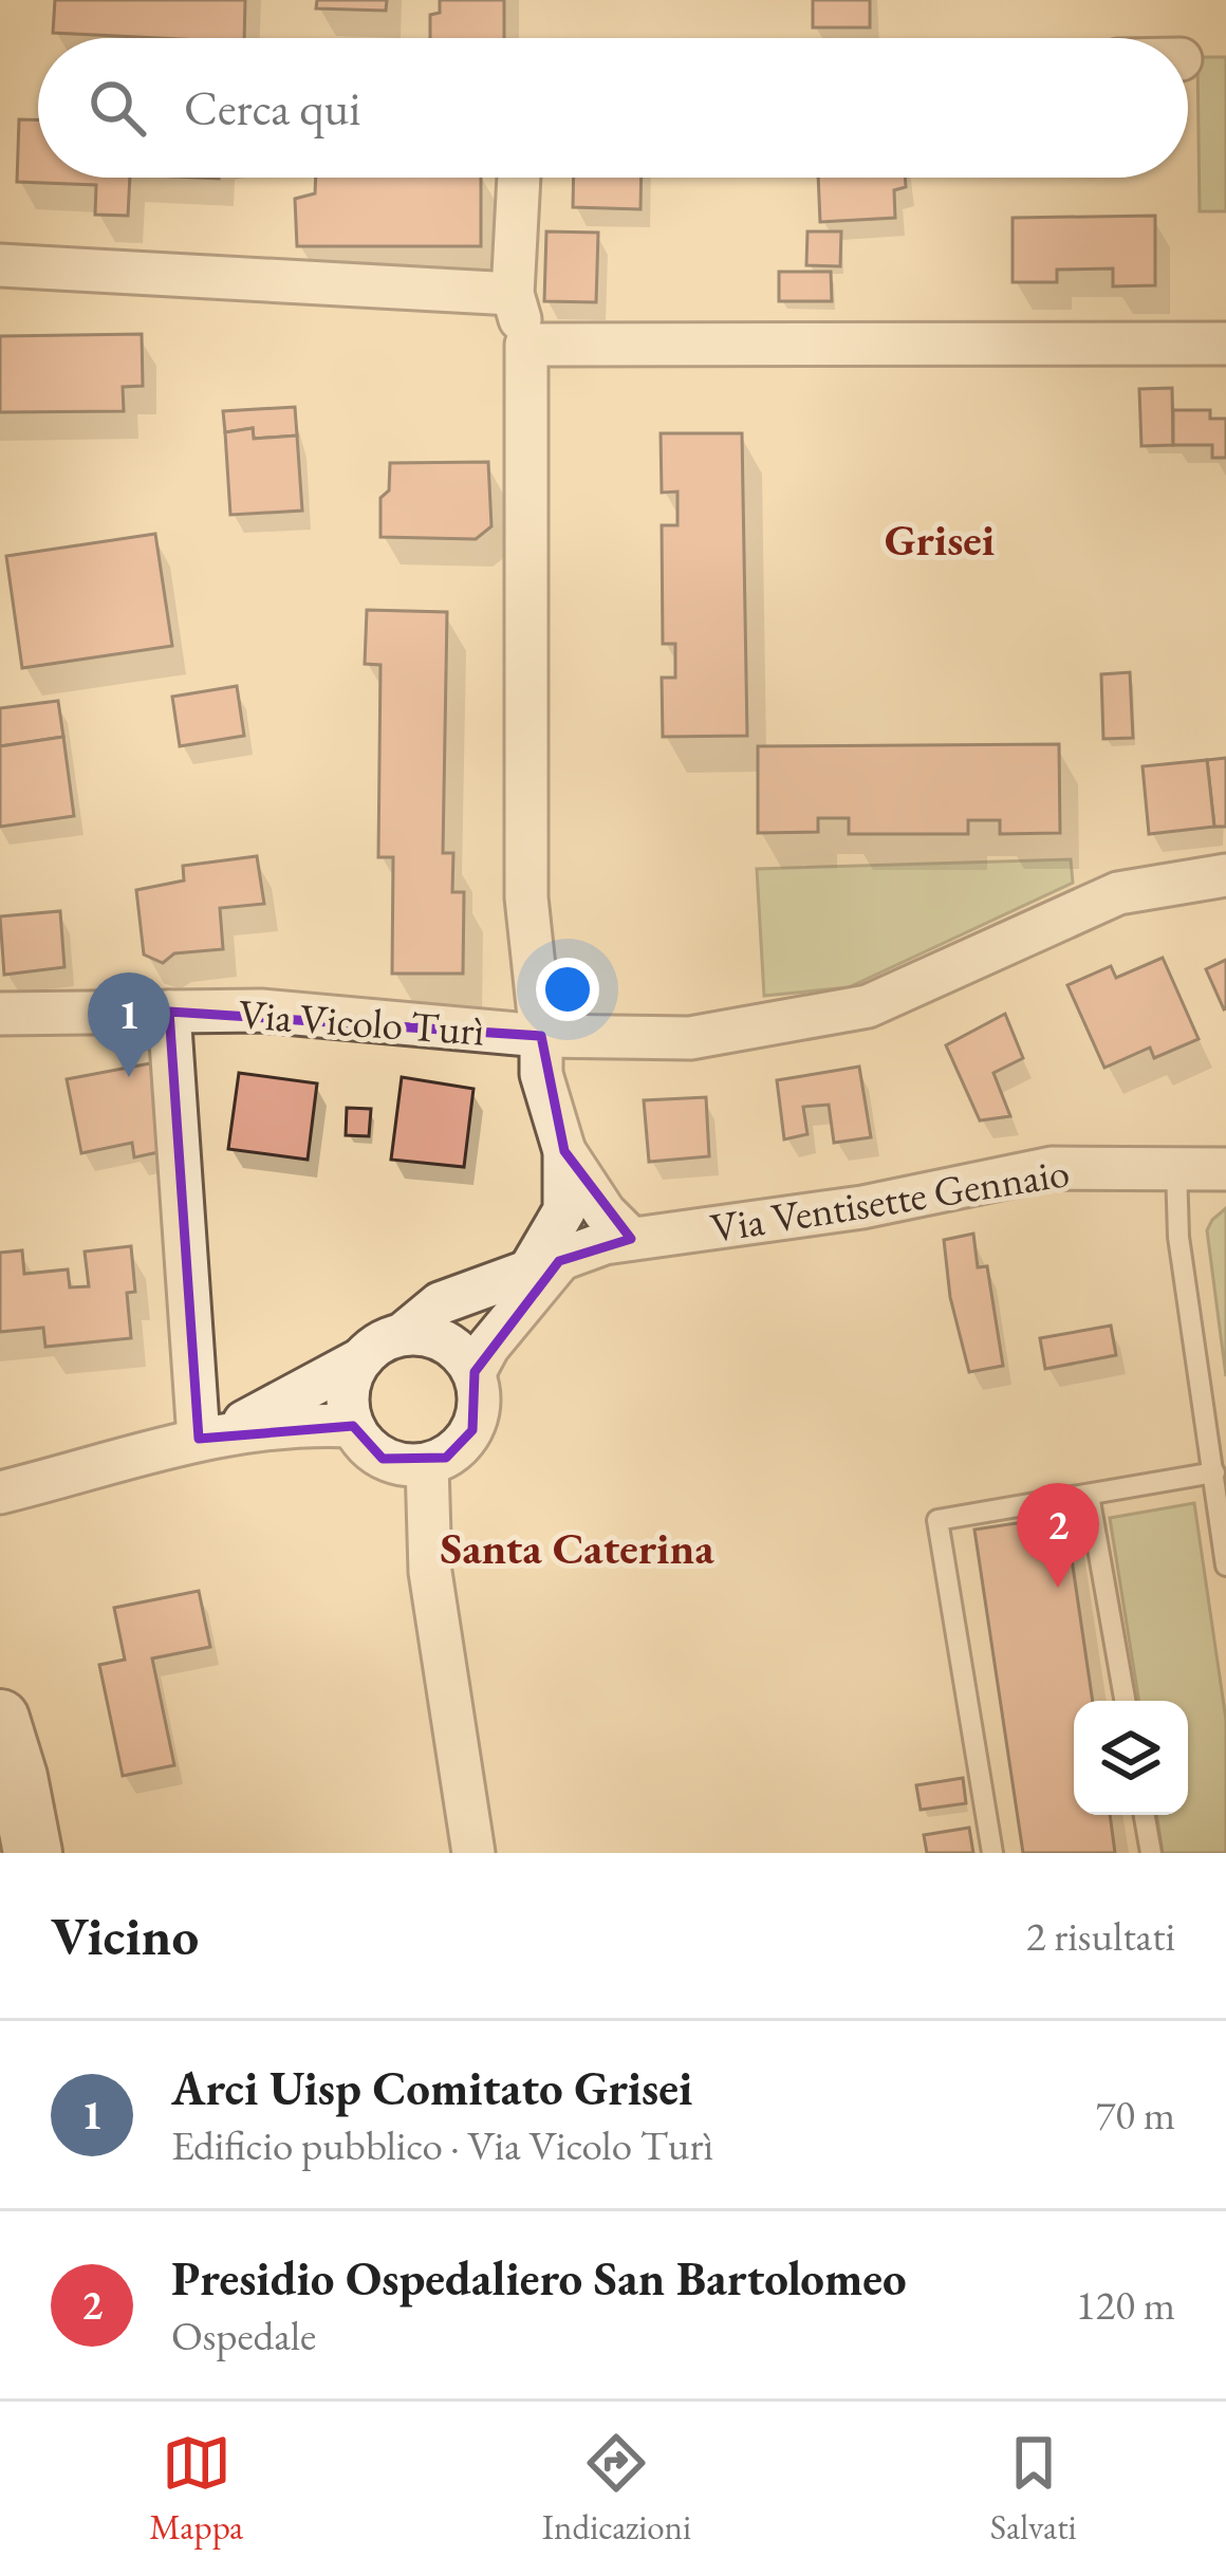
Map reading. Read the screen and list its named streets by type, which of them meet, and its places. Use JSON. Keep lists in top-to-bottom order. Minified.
{"streets":{"street":["Via Vicolo Turì","Via Ventisette Gennaio"]},"districts":["Grisei","Santa Caterina"],"page":{"search":"Cerca qui","pins":["1","2"],"heading":["Vicino","2 risultati"],"list":[{"mark":"1","name":"Arci Uisp Comitato Grisei","note":"Edificio pubblico · Via Vicolo Turì","value":"70 m"},{"mark":"2","name":"Presidio Ospedaliero San Bartolomeo","note":"Ospedale","value":"120 m"}],"nav":["Mappa","Indicazioni","Salvati"]}}
